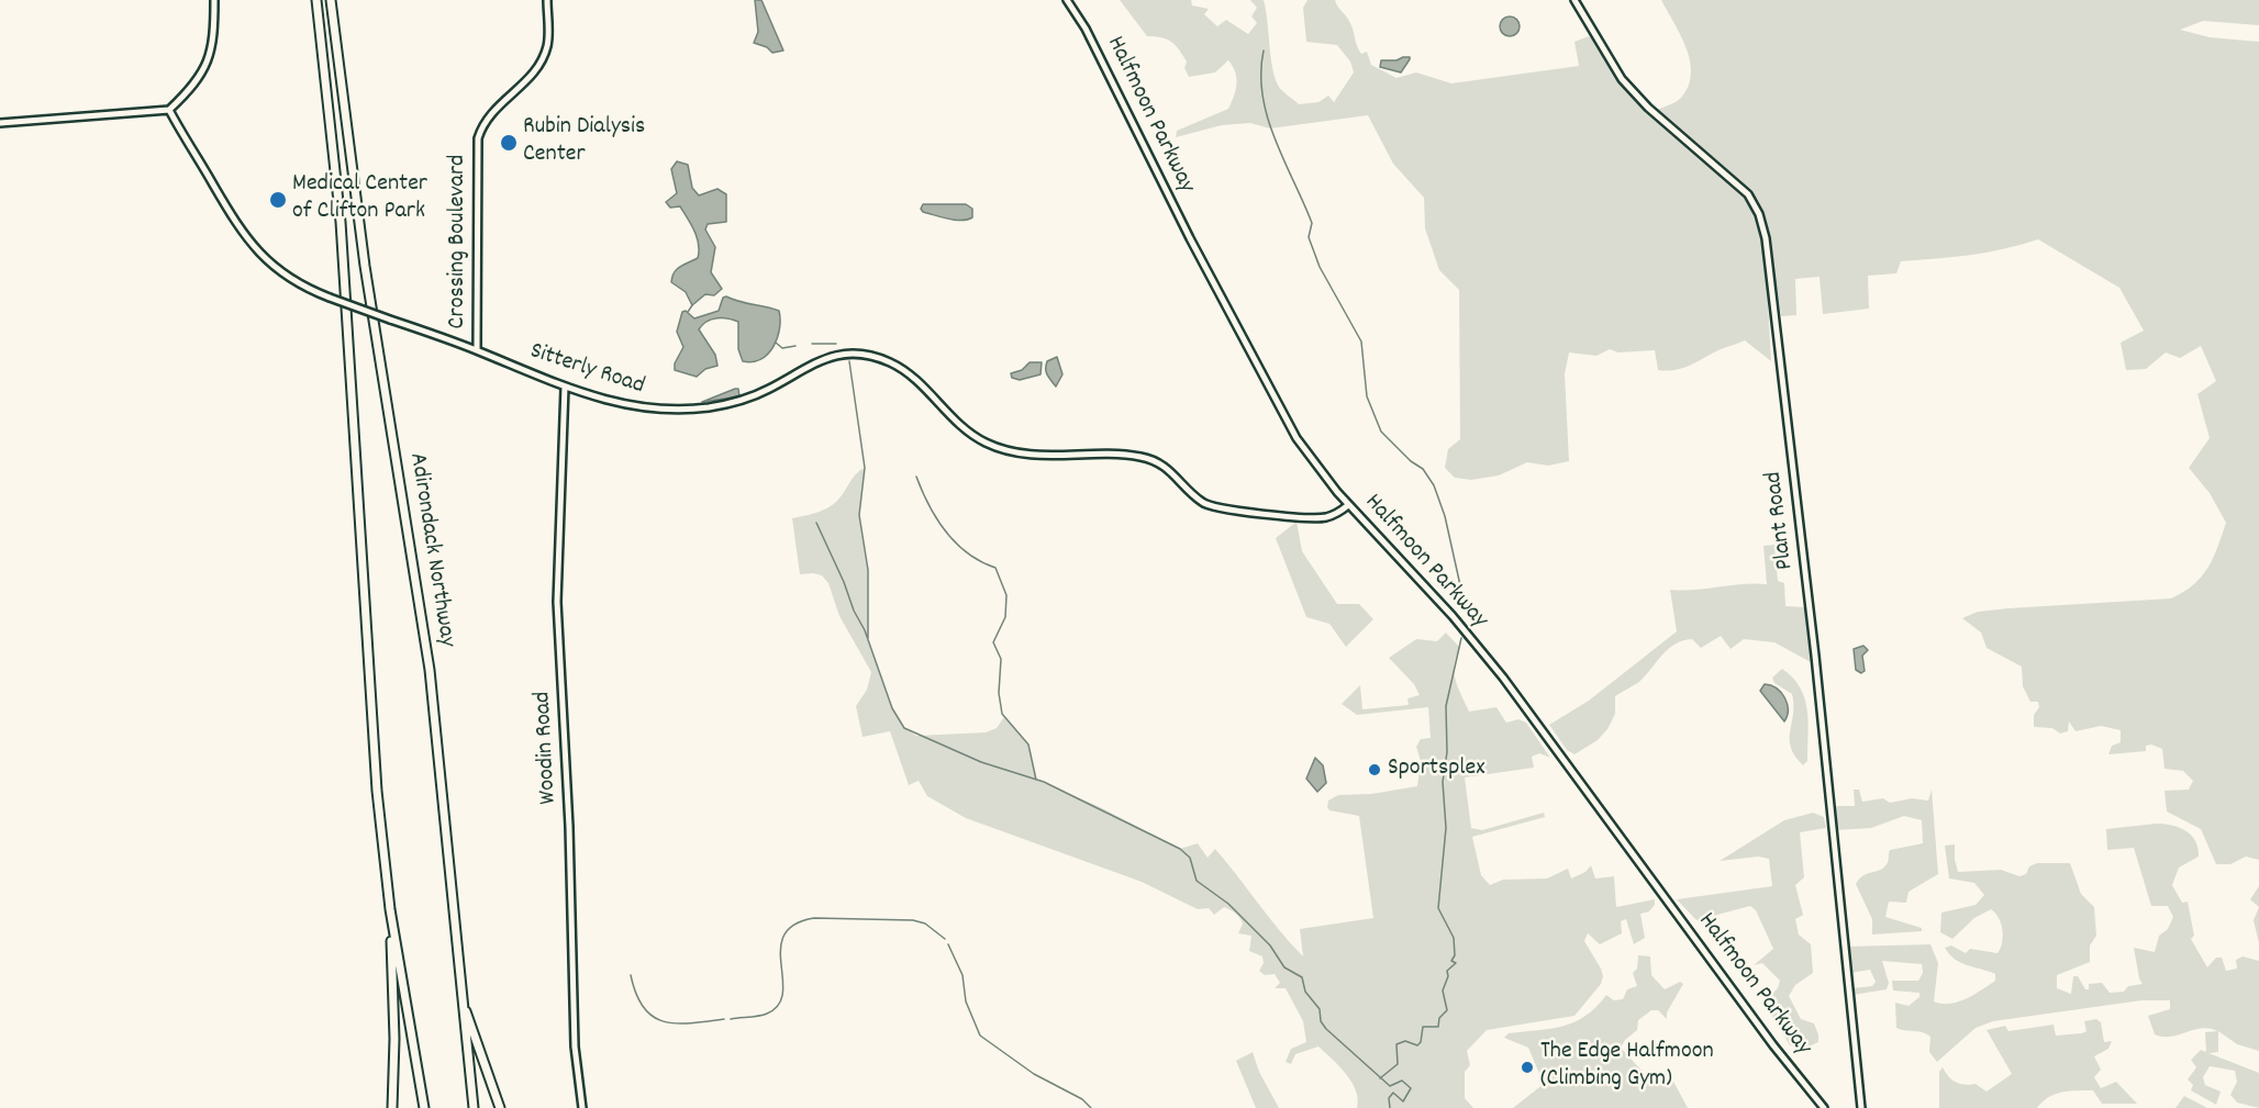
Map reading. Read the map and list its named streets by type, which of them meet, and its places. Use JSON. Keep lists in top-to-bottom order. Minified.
{"streets":{"highway":["Adirondack Northway"],"street":["Halfmoon Parkway","Crossing Boulevard","Sitterly Road","Plant Road","Woodin Road"]},"crossings":[["Halfmoon Parkway","Sitterly Road"],["Crossing Boulevard","Sitterly Road"],["Sitterly Road","Woodin Road"]],"places":["Rubin Dialysis Center","Medical Center of Clifton Park","Sportsplex","The Edge Halfmoon (Climbing Gym)"]}
